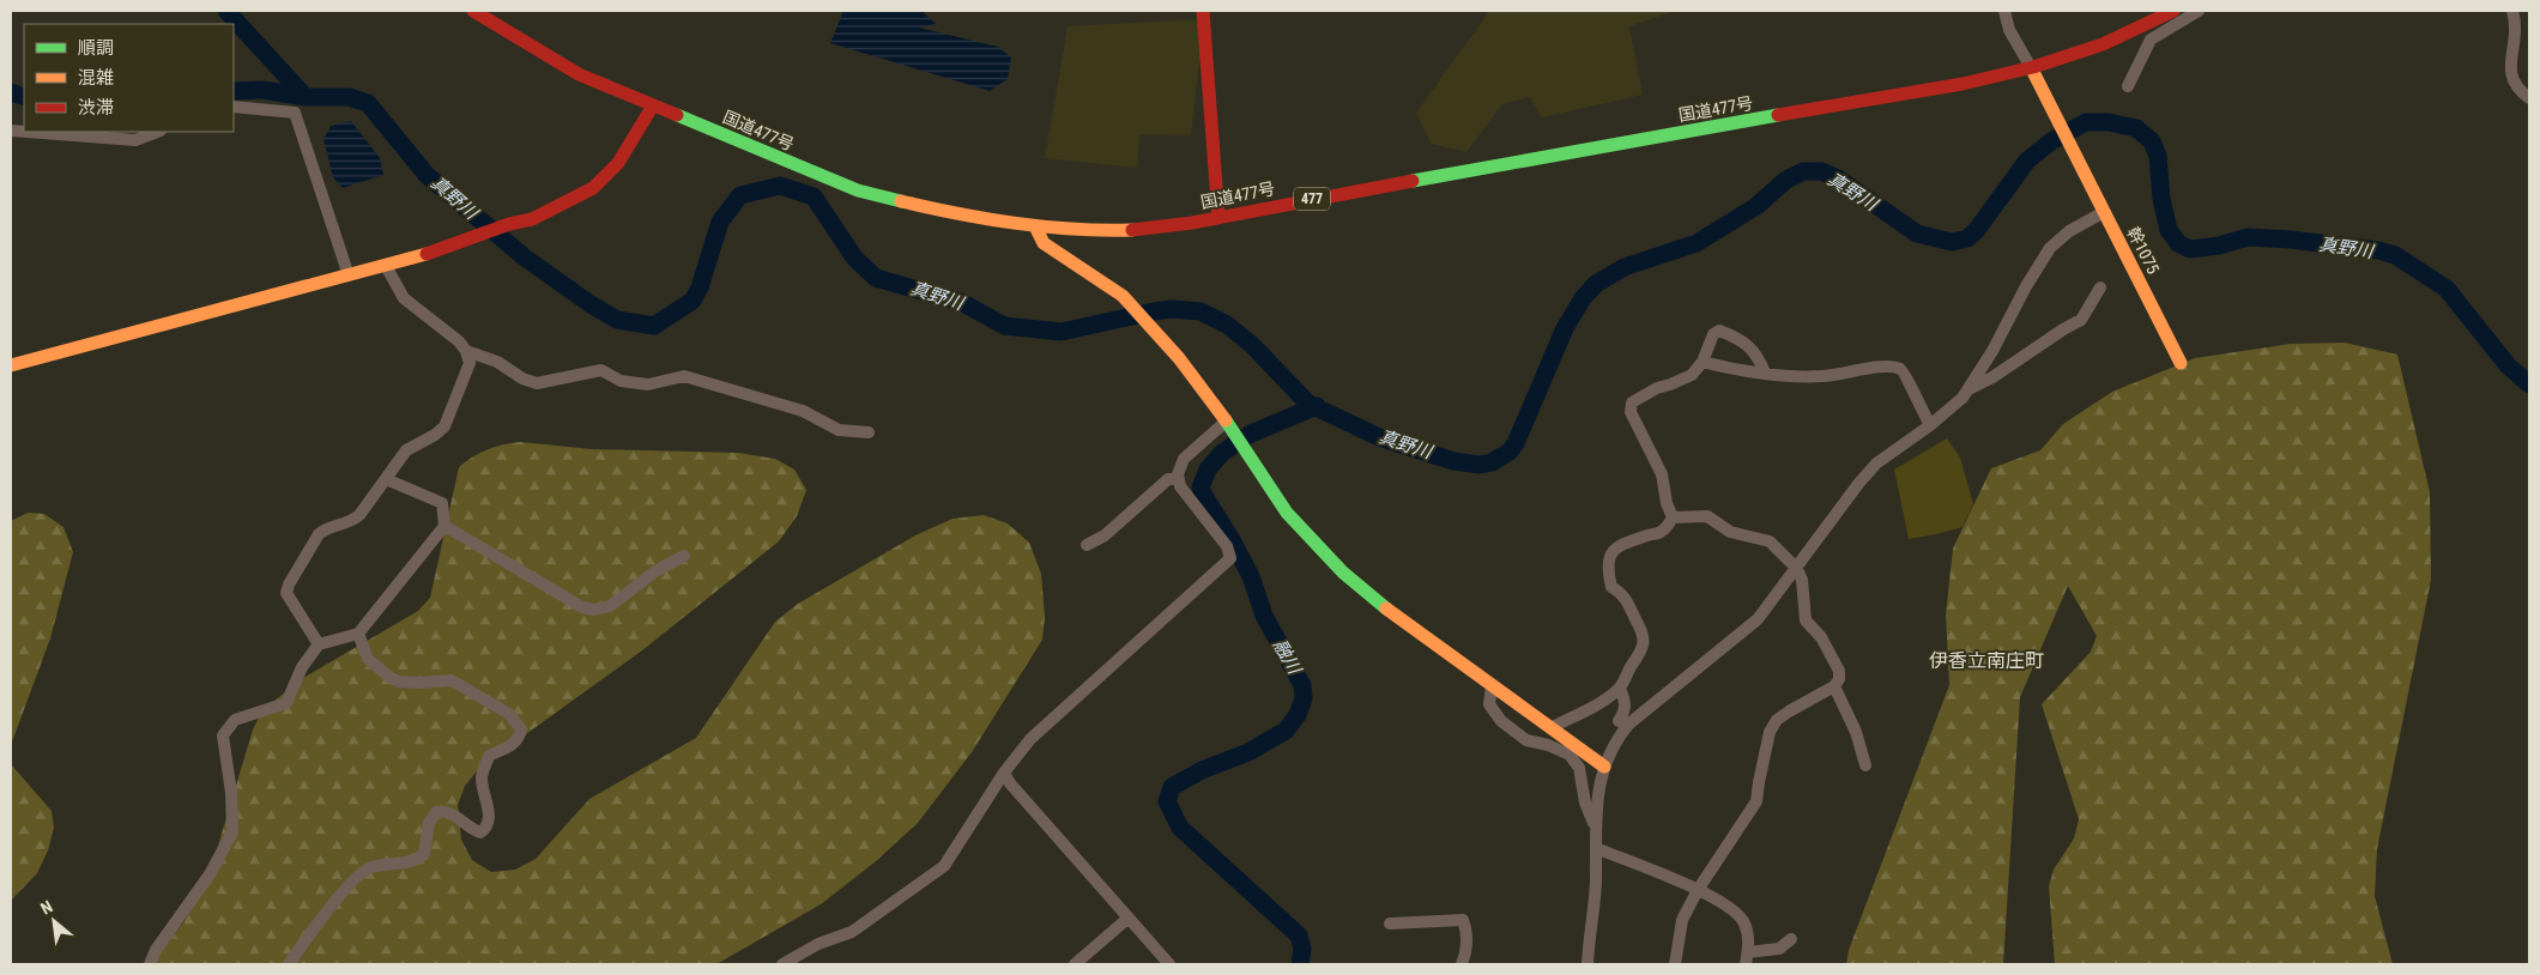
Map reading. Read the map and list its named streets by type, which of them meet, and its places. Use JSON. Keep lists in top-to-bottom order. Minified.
{"streets":{"main road":["国道477号","477","幹1075"]},"crossings":[["国道477号","幹1075"]],"districts":["伊香立南庄町"],"water":["真野川","融川"],"legend":["順調","混雑","渋滞"],"north":"top left"}
